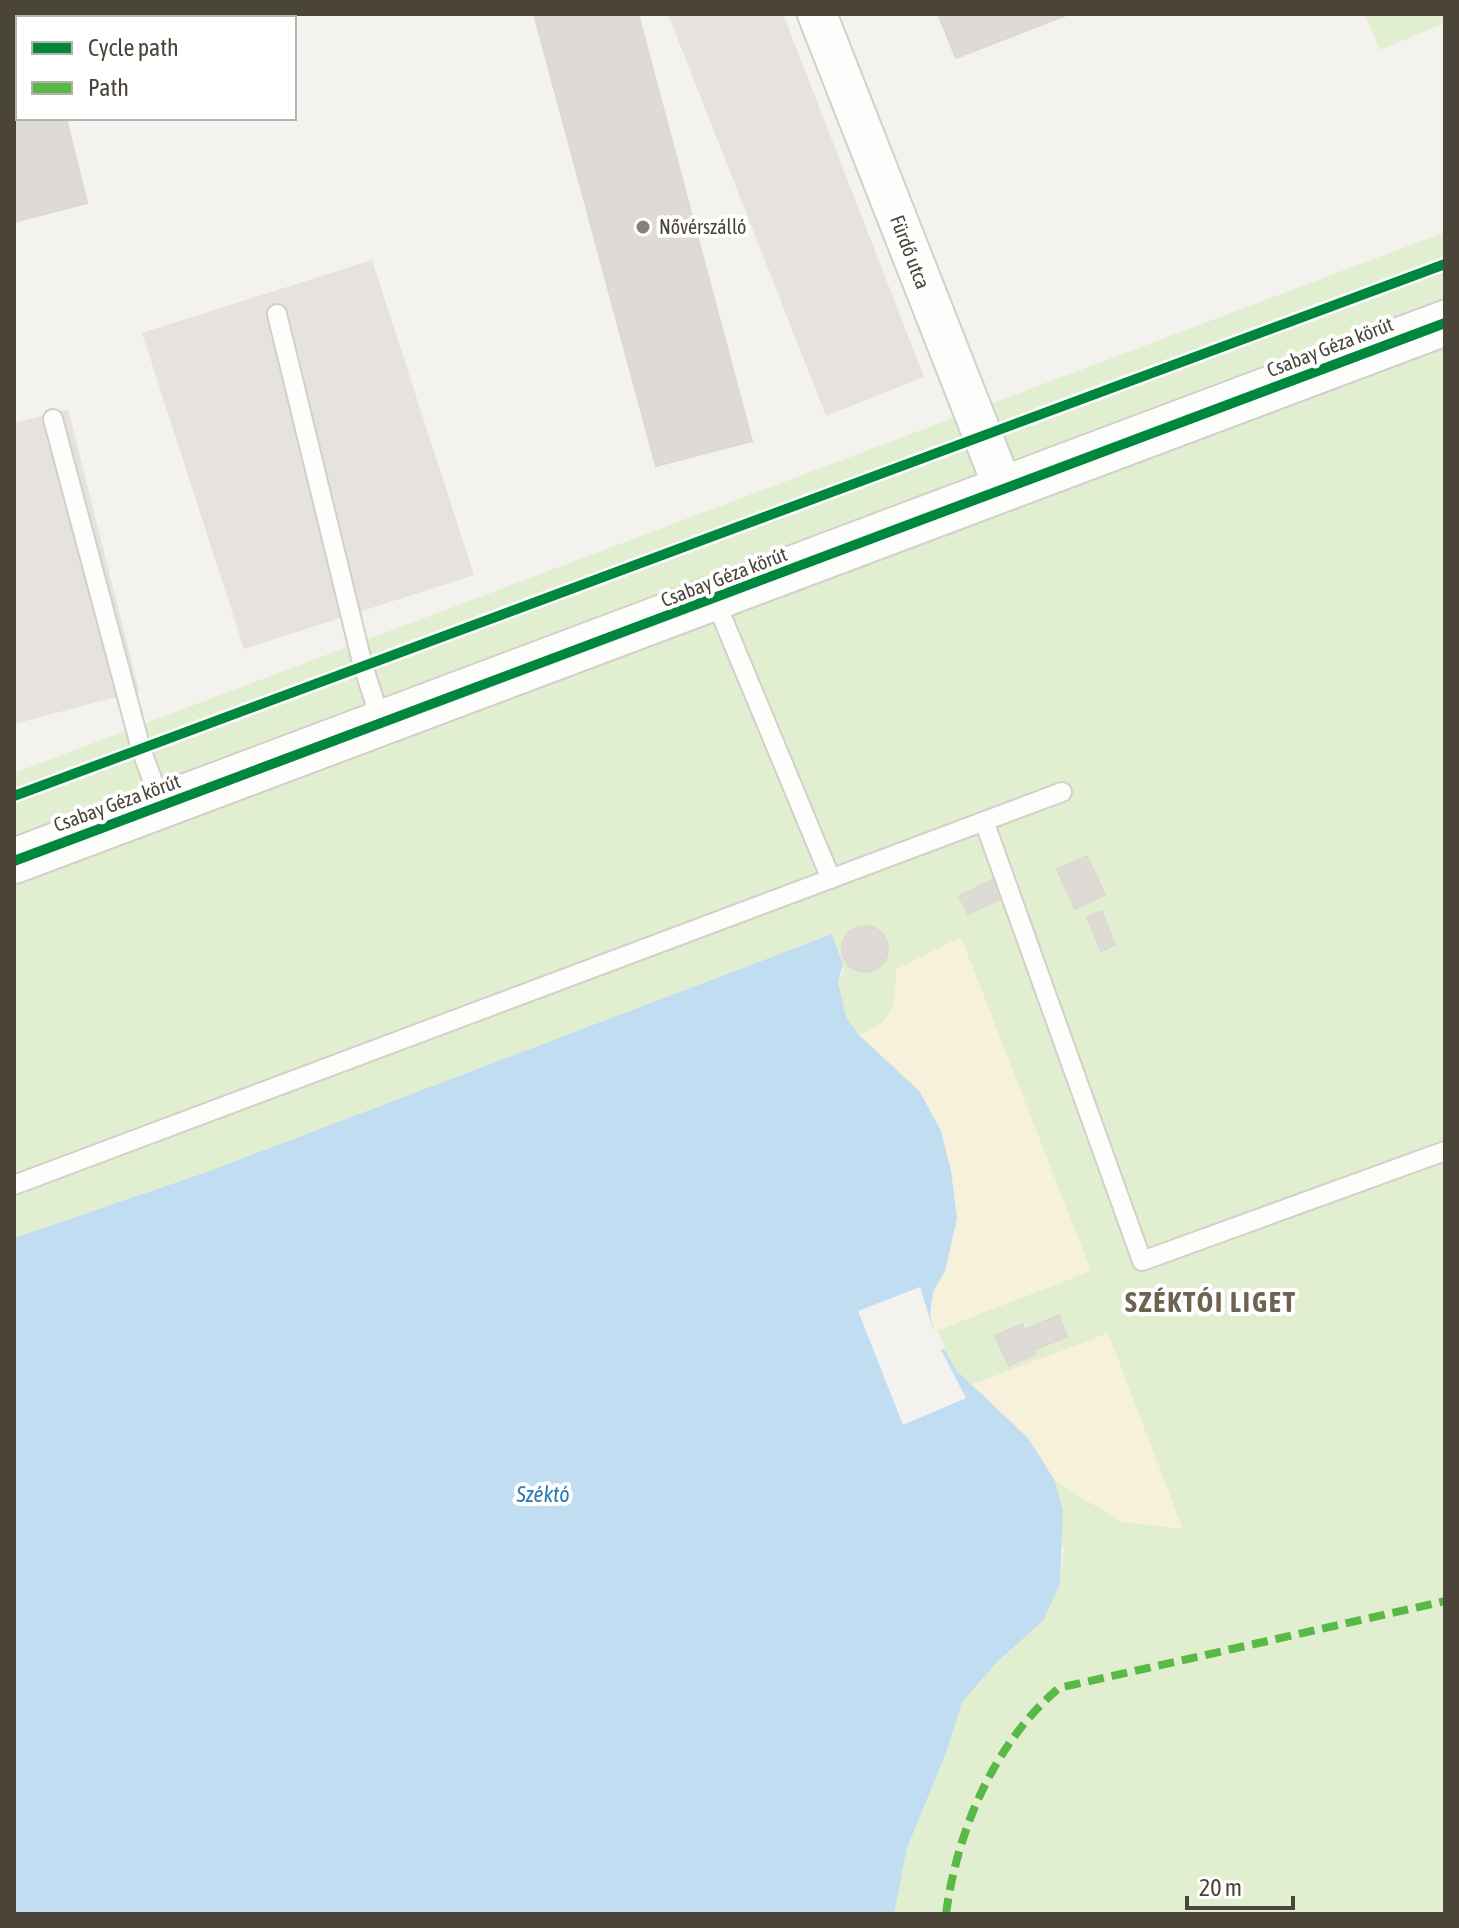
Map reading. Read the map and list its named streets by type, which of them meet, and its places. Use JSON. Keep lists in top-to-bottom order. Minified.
{"streets":{"street":["Fürdő utca","Csabay Géza körút"]},"crossings":[["Fürdő utca","Csabay Géza körút"]],"districts":["SZÉKTÓI LIGET"],"water":["Széktó"],"places":["Nővérszálló"],"legend":["Cycle path","Path"],"scale_bar":"20 m"}
